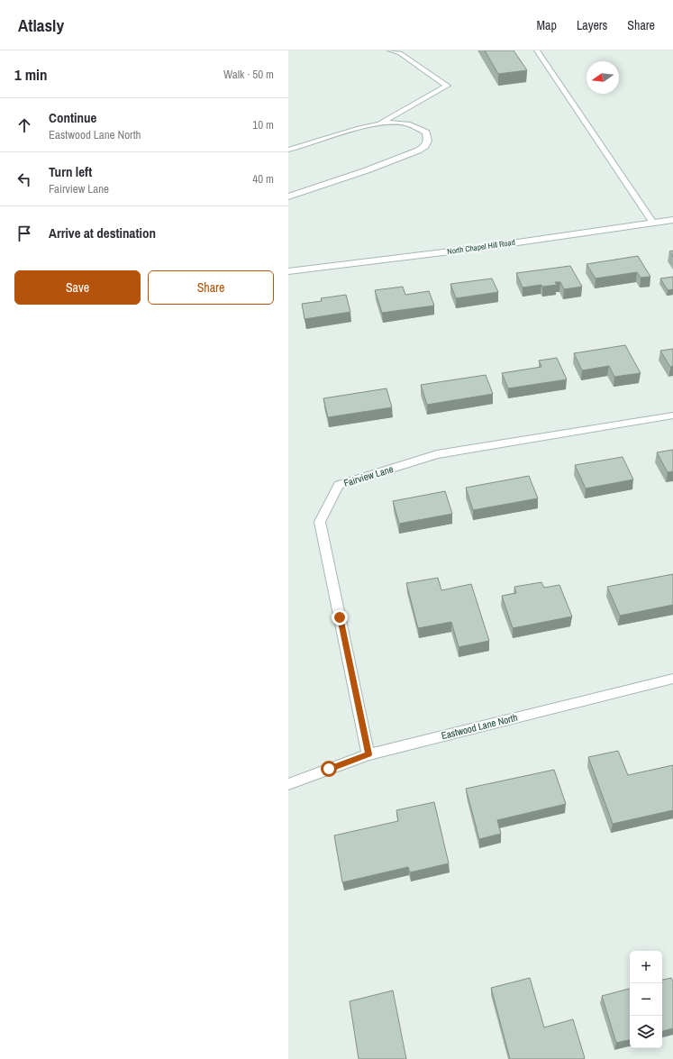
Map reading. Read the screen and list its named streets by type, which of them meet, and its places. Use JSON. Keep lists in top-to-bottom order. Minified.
{"streets":{"street":["North Chapel Hill Road","Fairview Lane","Eastwood Lane North"]},"crossings":[["Fairview Lane","Eastwood Lane North"]],"north":"left","page":{"header":"Atlasly","nav":["Map","Layers","Share"],"heading":["1 min","Walk · 50 m"],"list":[["Continue","Eastwood Lane North","10 m"],["Turn left","Fairview Lane","40 m"],"Arrive at destination"],"buttons":["Save","Share"],"map_buttons":["+","−"]}}
